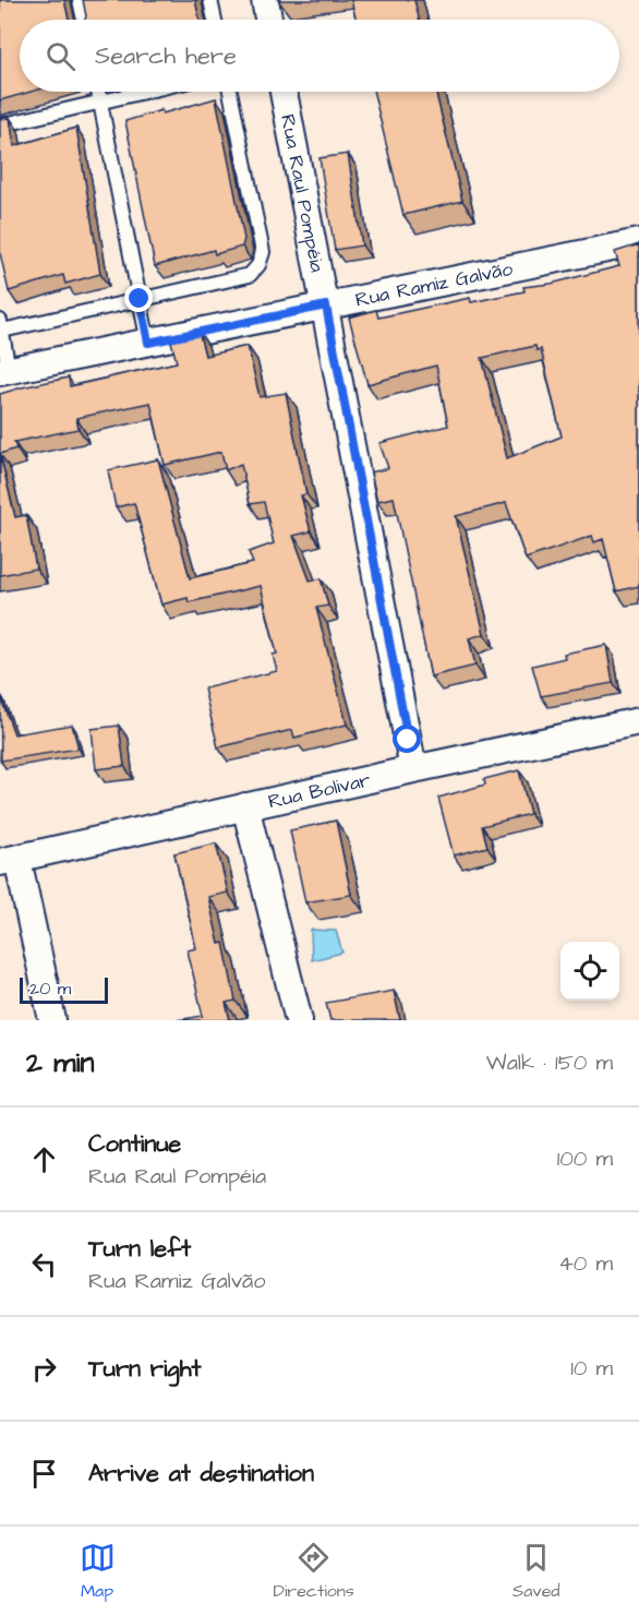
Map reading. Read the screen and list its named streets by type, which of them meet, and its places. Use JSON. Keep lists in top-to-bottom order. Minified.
{"streets":{"street":["Rua Raul Pompéia","Rua Ramiz Galvão","Rua Bolivar"]},"crossings":[["Rua Raul Pompéia","Rua Ramiz Galvão"],["Rua Raul Pompéia","Rua Bolivar"]],"scale_bar":"20 m","page":{"search":"Search here","scale":"20 m","heading":["2 min","Walk · 150 m"],"list":[["Continue","Rua Raul Pompéia","100 m"],["Turn left","Rua Ramiz Galvão","40 m"],["Turn right","10 m"],"Arrive at destination"],"nav":["Map","Directions","Saved"]}}
